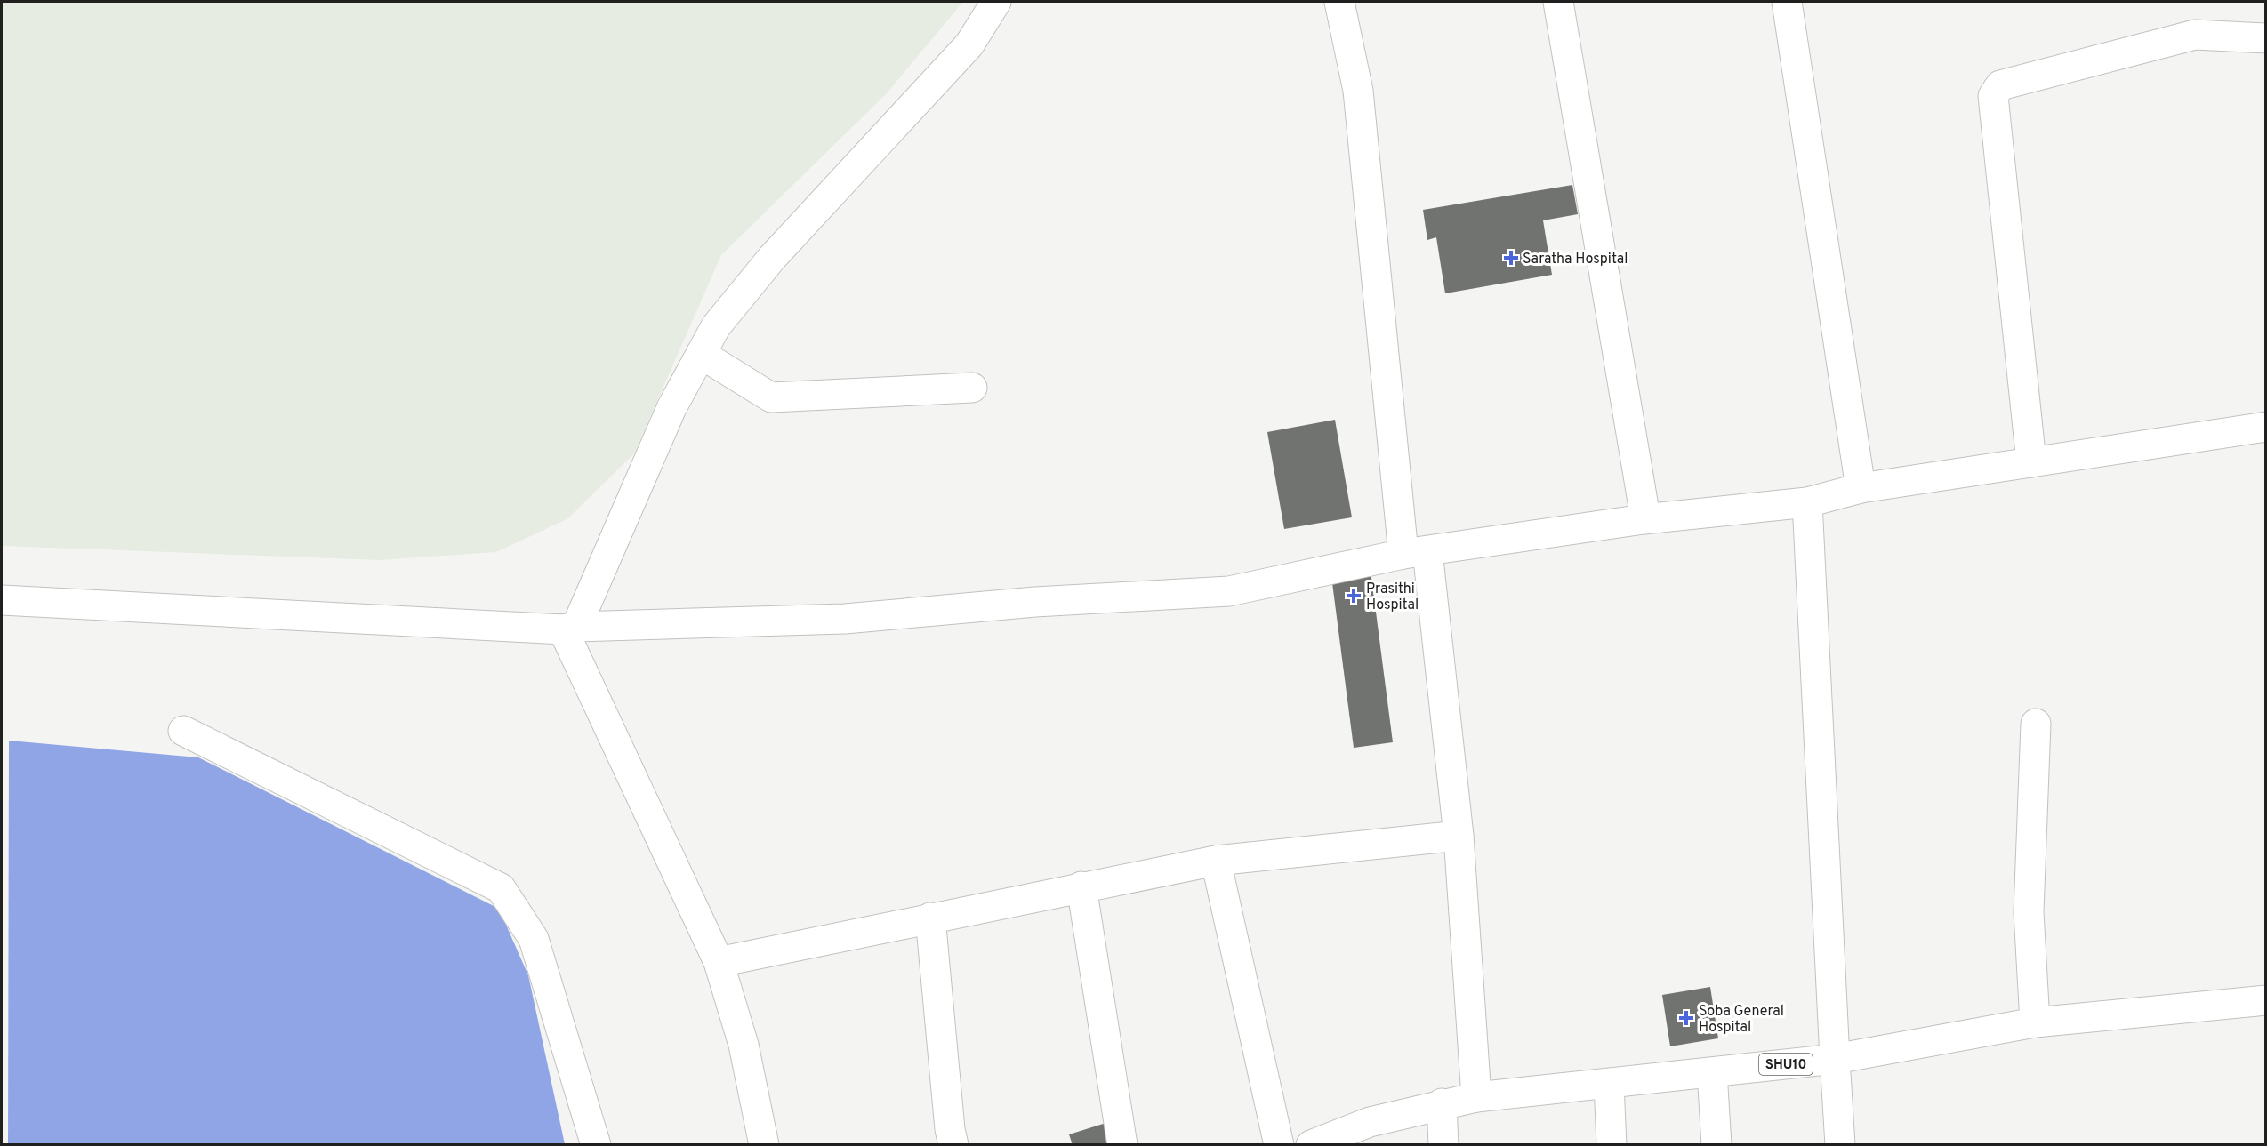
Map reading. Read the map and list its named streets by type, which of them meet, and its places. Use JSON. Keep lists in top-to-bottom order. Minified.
{"streets":{"street":["SHU10"]},"places":{"health":["Saratha Hospital","Prasithi Hospital","Soba General Hospital"]}}
